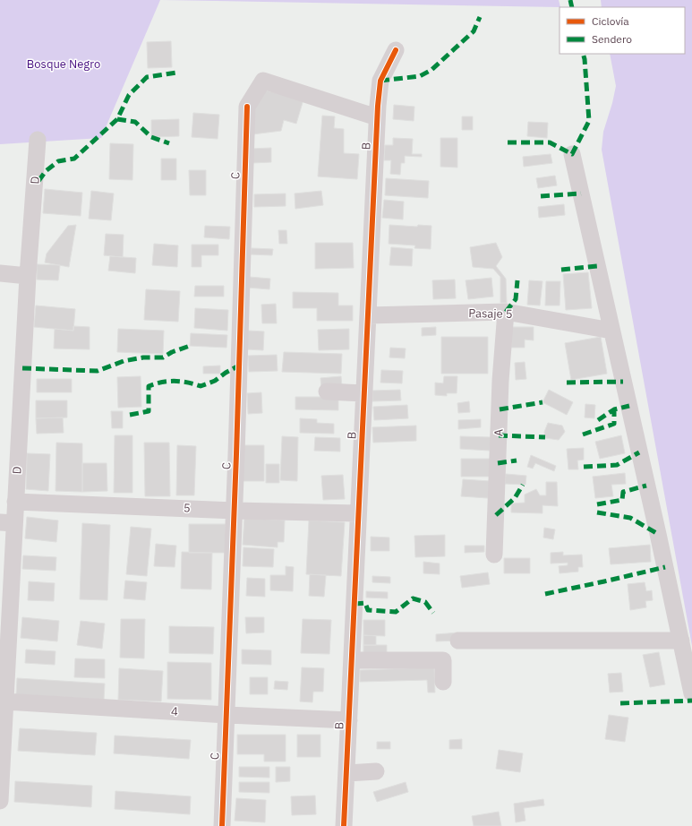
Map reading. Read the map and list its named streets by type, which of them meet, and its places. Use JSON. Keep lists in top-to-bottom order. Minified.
{"streets":{"street":["B","C","D","Pasaje 5","A","5","4"]},"crossings":[["B","C"],["B","Pasaje 5"],["B","5"],["B","4"],["C","5"],["C","4"],["D","5"],["D","4"],["Pasaje 5","A"]],"parks":["Bosque Negro"],"legend":["Ciclovía","Sendero"]}
